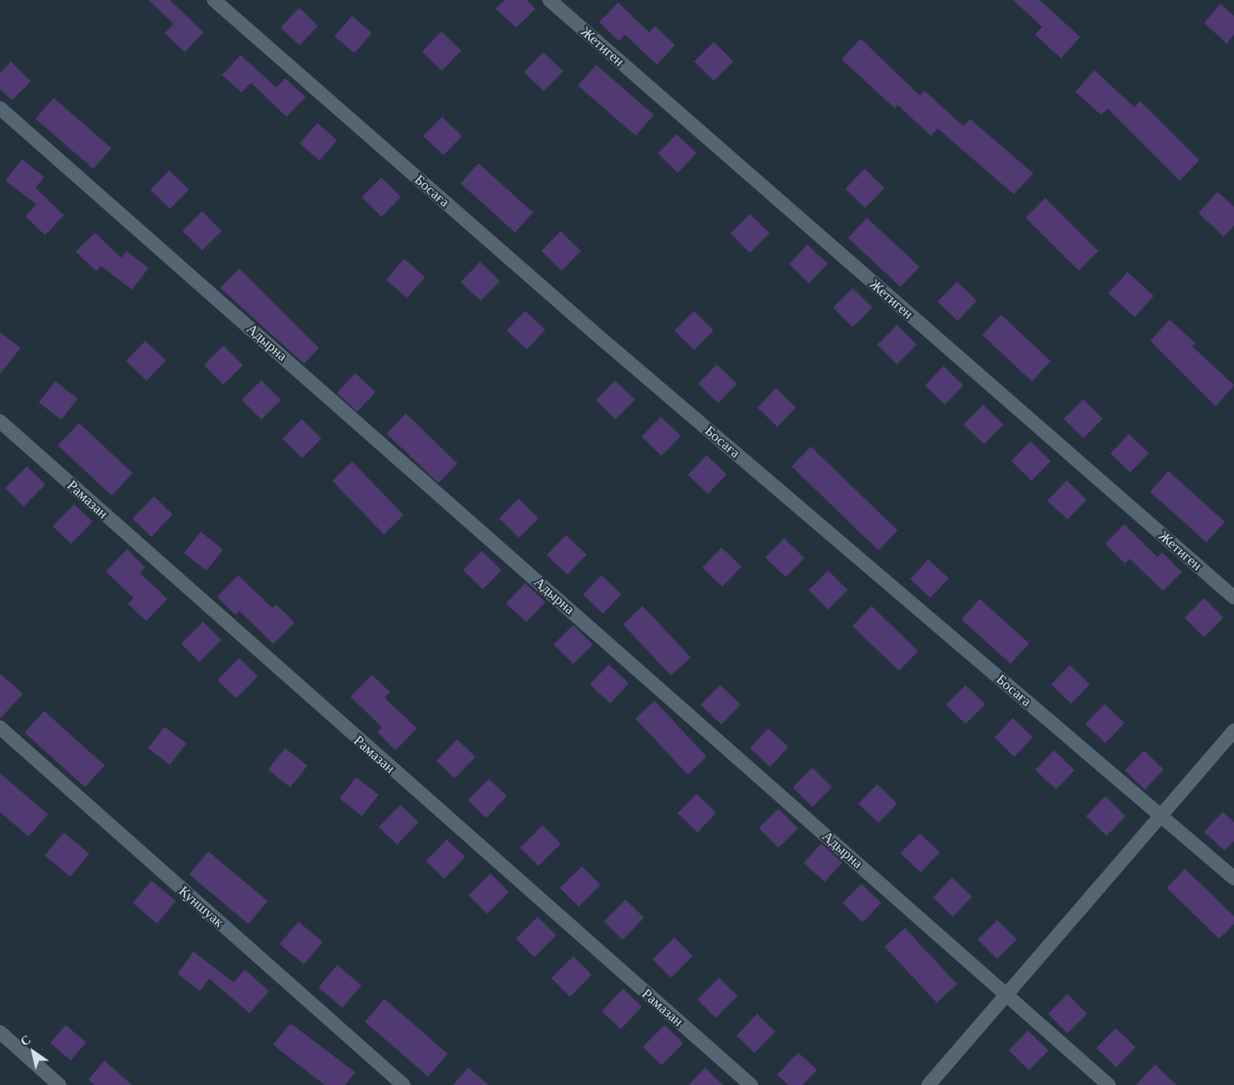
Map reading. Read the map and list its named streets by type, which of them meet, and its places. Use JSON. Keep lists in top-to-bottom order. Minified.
{"streets":{"street":["Жетиген","Босаға","Адырна","Рамазан","Куншуак"]},"north":"top left"}
